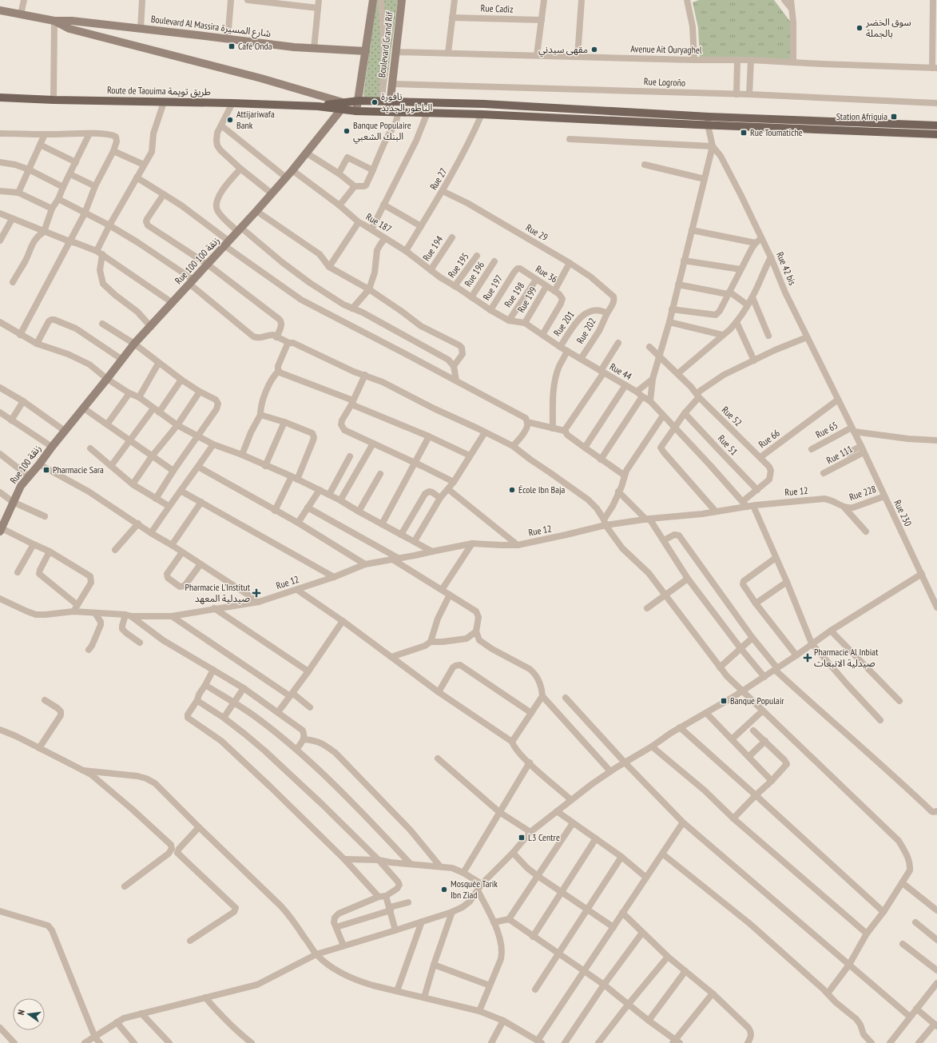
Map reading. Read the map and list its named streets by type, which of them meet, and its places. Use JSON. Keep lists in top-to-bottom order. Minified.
{"streets":{"main road":["Route de Taouima طريق تويمة"],"street":["Rue Cadiz","Boulevard Al Massira شارع المسيرة","Boulevard Grand Rif","Avenue Ait Ouryaghel","Rue Logroño","Rue 27","Rue 187","Rue 29","Rue 194","Rue 100 زنقة 100","Rue 195","Rue 42 bis","Rue 196","Rue 36","Rue 197","Rue 198","Rue 199","Rue 201","Rue 202","Rue 44","Rue 52","Rue 65","Rue 66","Rue 51","Rue 111","Rue 100 زنقة","Rue 12","Rue 228","Rue 230"]},"crossings":[["Boulevard Al Massira شارع المسيرة","Boulevard Grand Rif"],["Boulevard Al Massira شارع المسيرة","Route de Taouima طريق تويمة"],["Boulevard Al Massira شارع المسيرة","Rue 100 زنقة 100"],["Boulevard Grand Rif","Avenue Ait Ouryaghel"],["Boulevard Grand Rif","Rue Logroño"],["Boulevard Grand Rif","Route de Taouima طريق تويمة"],["Route de Taouima طريق تويمة","Rue 27"],["Route de Taouima طريق تويمة","Rue 100 زنقة 100"],["Route de Taouima طريق تويمة","Rue 42 bis"],["Rue 27","Rue 187"],["Rue 27","Rue 29"],["Rue 187","Rue 194"],["Rue 187","Rue 100 زنقة 100"],["Rue 187","Rue 195"],["Rue 187","Rue 44"],["Rue 29","Rue 201"],["Rue 29","Rue 202"],["Rue 100 زنقة 100","Rue 100 زنقة"],["Rue 195","Rue 44"],["Rue 42 bis","Rue 65"],["Rue 42 bis","Rue 66"],["Rue 42 bis","Rue 230"],["Rue 196","Rue 44"],["Rue 36","Rue 197"],["Rue 36","Rue 198"],["Rue 36","Rue 199"],["Rue 36","Rue 44"],["Rue 197","Rue 44"],["Rue 198","Rue 44"],["Rue 199","Rue 44"],["Rue 201","Rue 202"],["Rue 201","Rue 44"],["Rue 202","Rue 44"],["Rue 44","Rue 66"],["Rue 44","Rue 12"],["Rue 52","Rue 66"],["Rue 65","Rue 230"],["Rue 66","Rue 51"],["Rue 111","Rue 230"],["Rue 12","Rue 228"],["Rue 228","Rue 230"]],"places":{"other":["سوق الخضر بالجملة","مقهى سيدني","نافورة الناظور الجديد","Attijariwafa Bank","Banque Populaire البنك الشعبي","École Ibn Baja","Mosquée Tarik Ibn Ziad"],"transit":["Café Onda","Station Afriquia","Rue Toumatiche","Pharmacie Sara","Banque Populair","L3 Centre"],"health":["Pharmacie L'Institut صيدلية المعهد","Pharmacie Al Inbiat صيدلية الانبعات"]},"north":"left"}
